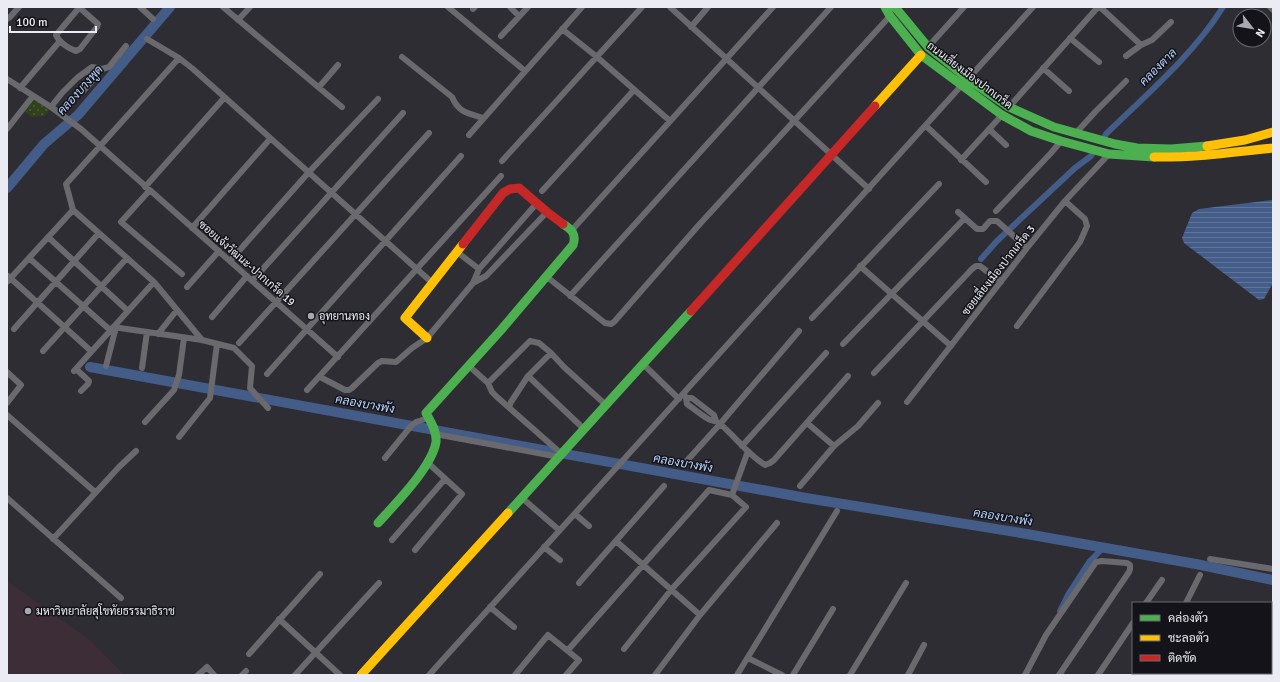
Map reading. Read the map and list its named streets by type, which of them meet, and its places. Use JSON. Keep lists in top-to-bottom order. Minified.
{"streets":{"street":["ถนนเลี่ยงเมืองปากเกร็ด","ซอยแจ้งวัฒนะ-ปากเกร็ด 19","ซอยเลี่ยงเมืองปากเกร็ด 3"]},"crossings":[["ถนนเลี่ยงเมืองปากเกร็ด","ซอยเลี่ยงเมืองปากเกร็ด 3"]],"water":["คลองตาล","คลองบางพูด","คลองบางพัง"],"places":["อุทยานทอง","มหาวิทยาลัยสุโขทัยธรรมาธิราช"],"legend":["คล่องตัว","ชะลอตัว","ติดขัด"],"scale_bar":"100 m","north":"bottom right"}
